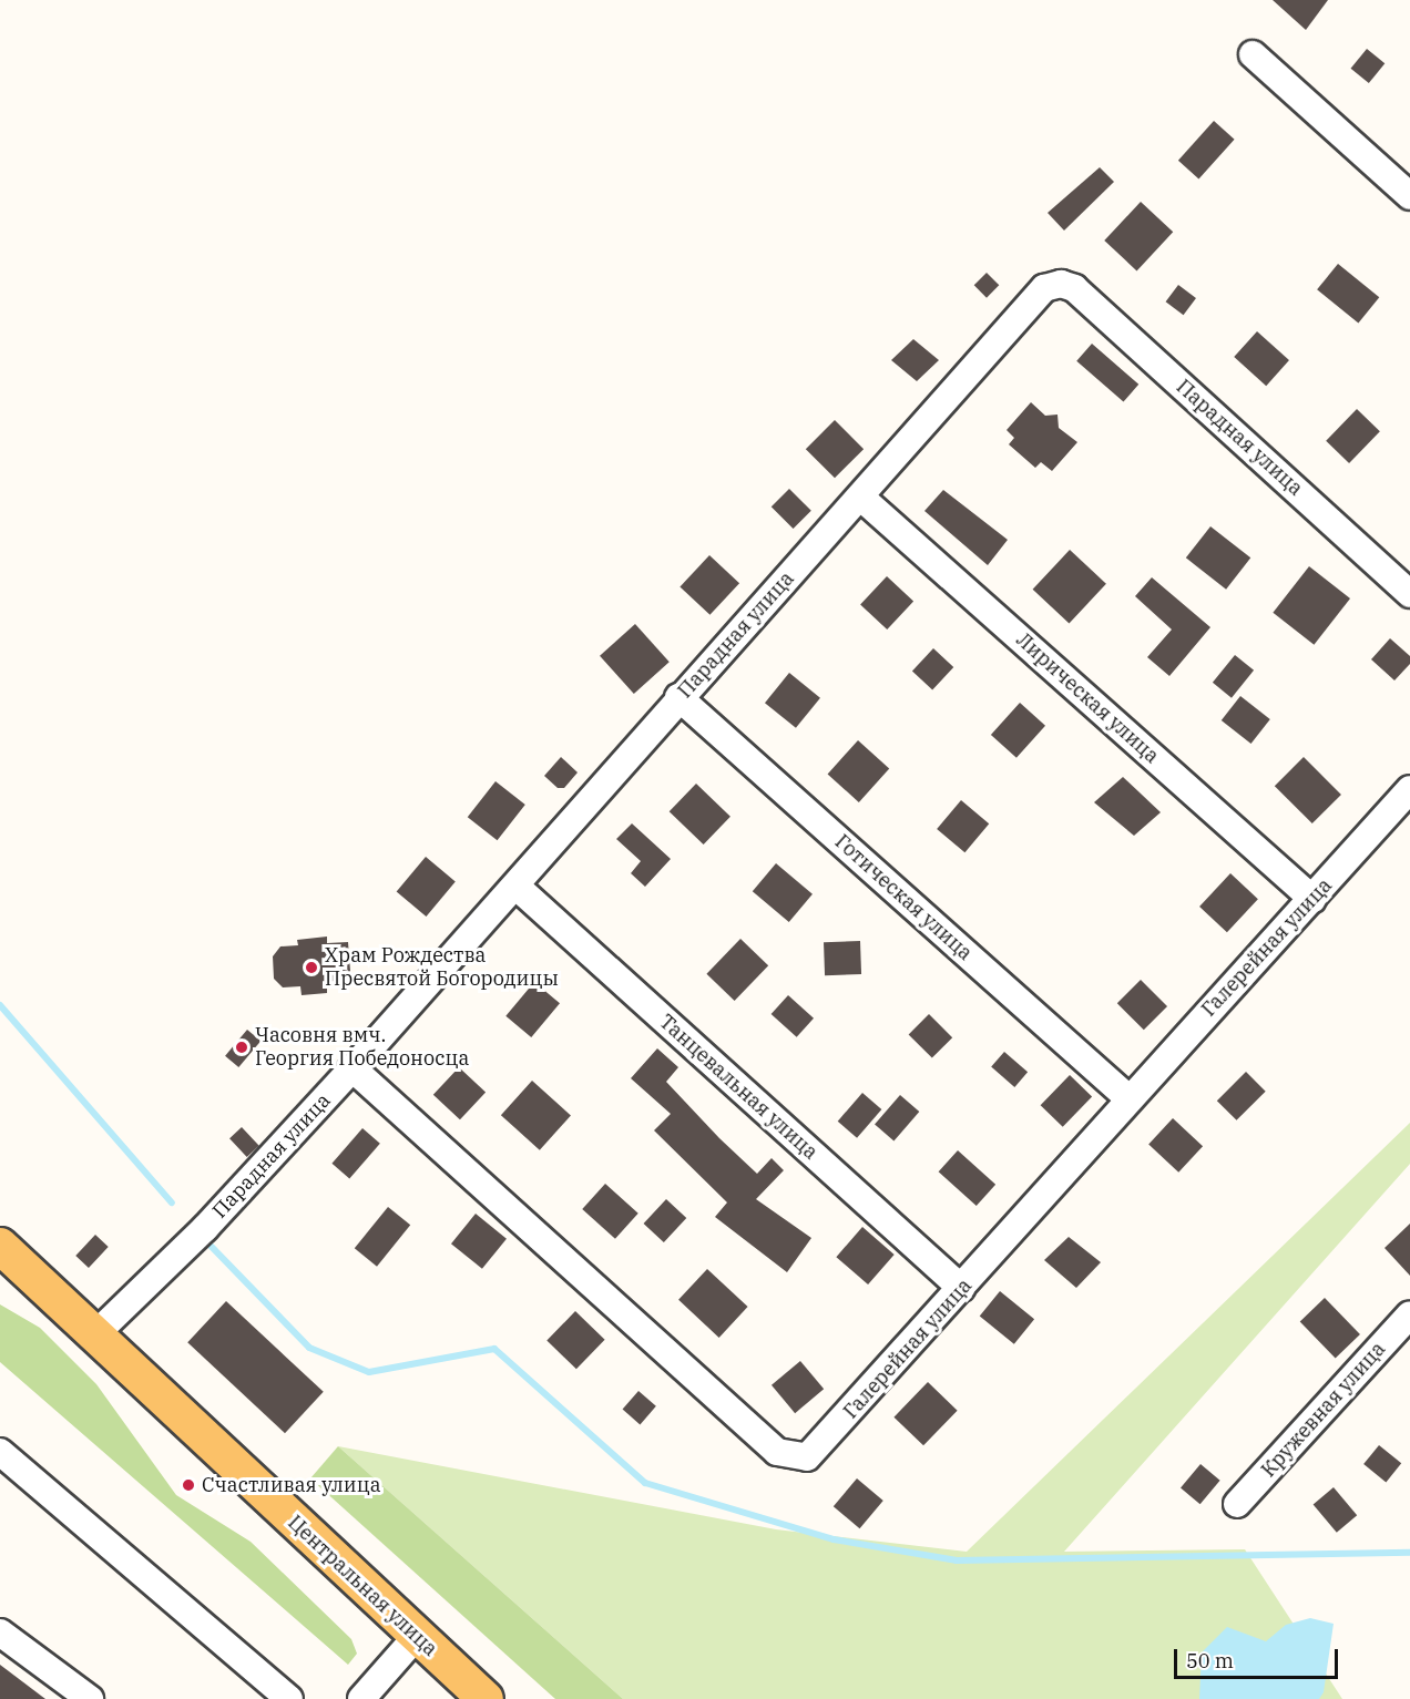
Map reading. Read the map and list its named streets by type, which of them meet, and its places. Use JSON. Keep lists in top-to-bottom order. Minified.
{"streets":{"main road":["Центральная улица"],"street":["Парадная улица","Лирическая улица","Готическая улица","Галерейная улица","Танцевальная улица","Кружевная улица"]},"crossings":[["Парадная улица","Лирическая улица"],["Парадная улица","Готическая улица"],["Парадная улица","Галерейная улица"],["Парадная улица","Танцевальная улица"],["Парадная улица","Центральная улица"],["Лирическая улица","Галерейная улица"],["Готическая улица","Галерейная улица"],["Галерейная улица","Танцевальная улица"]],"places":["Храм Рождества Пресвятой Богородицы","Часовня вмч. Георгия Победоносца","Счастливая улица"],"scale_bar":"50 m"}
